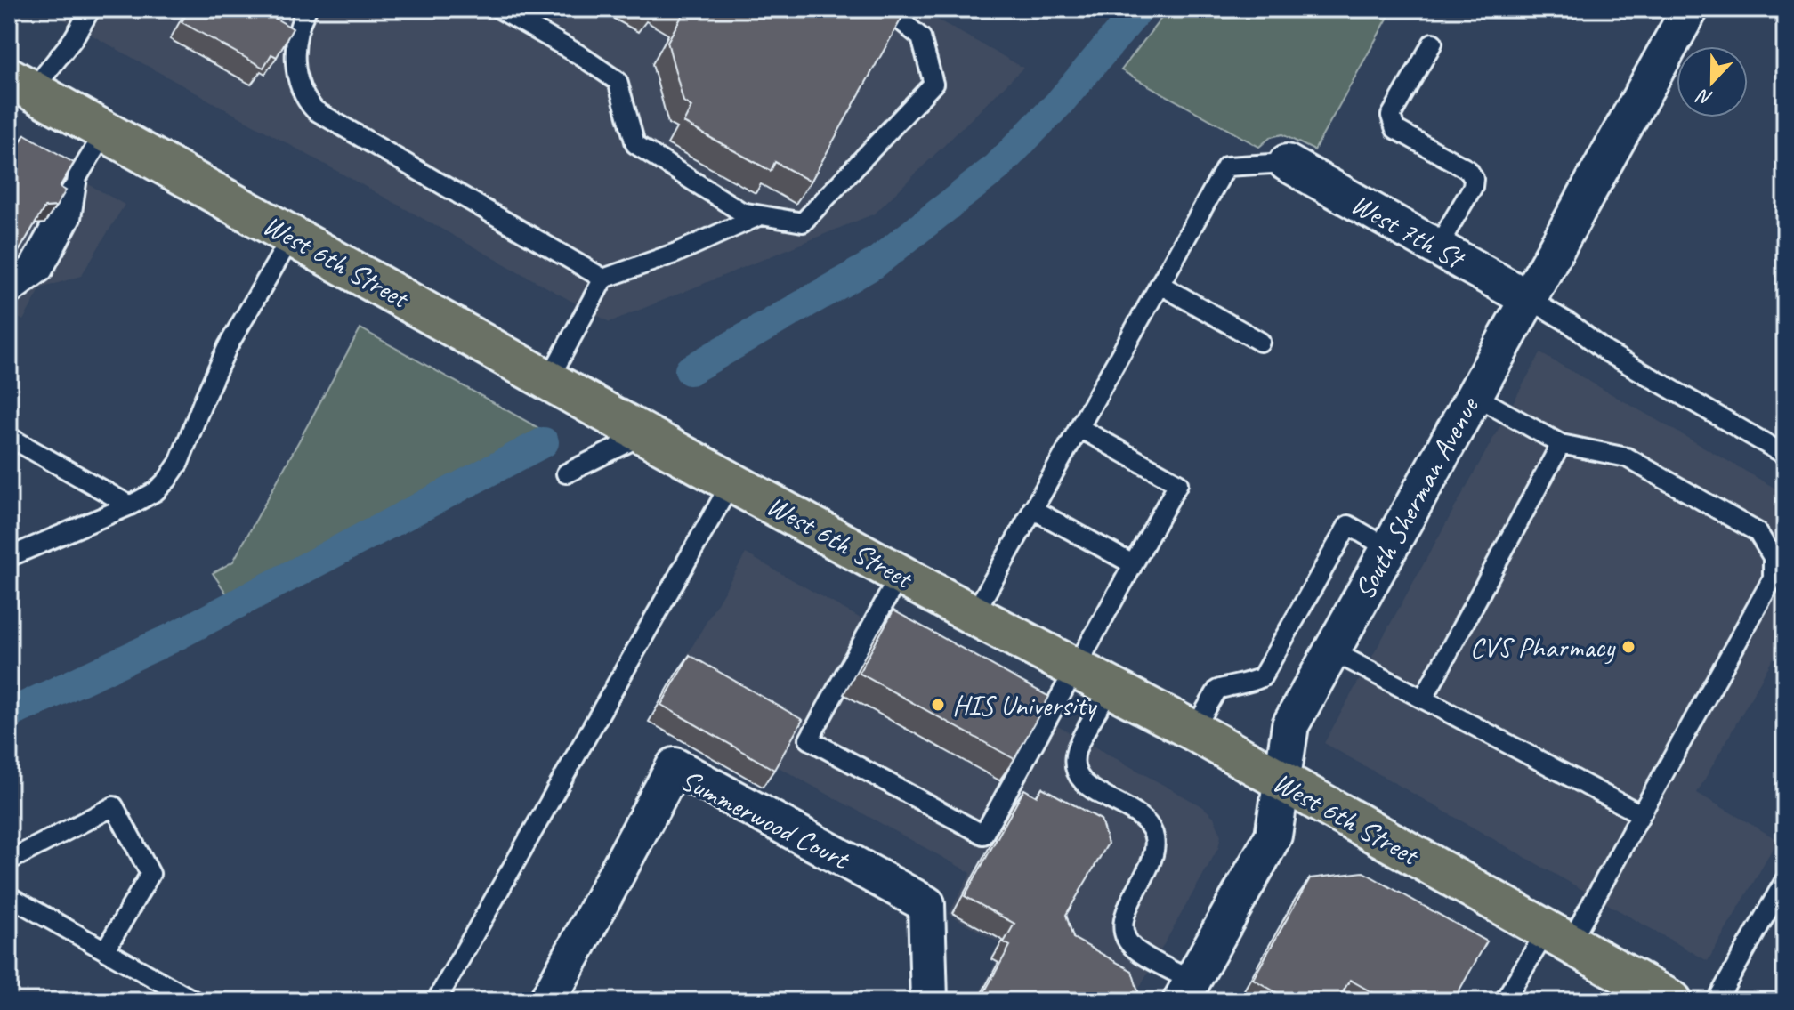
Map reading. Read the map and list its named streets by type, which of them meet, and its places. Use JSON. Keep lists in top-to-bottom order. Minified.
{"streets":{"main road":["West 6th Street"],"street":["West 7th St","South Sherman Avenue","Summerwood Court"]},"crossings":[["West 7th St","South Sherman Avenue"],["West 6th Street","South Sherman Avenue"]],"places":["CVS Pharmacy","HIS University"],"north":"bottom"}
